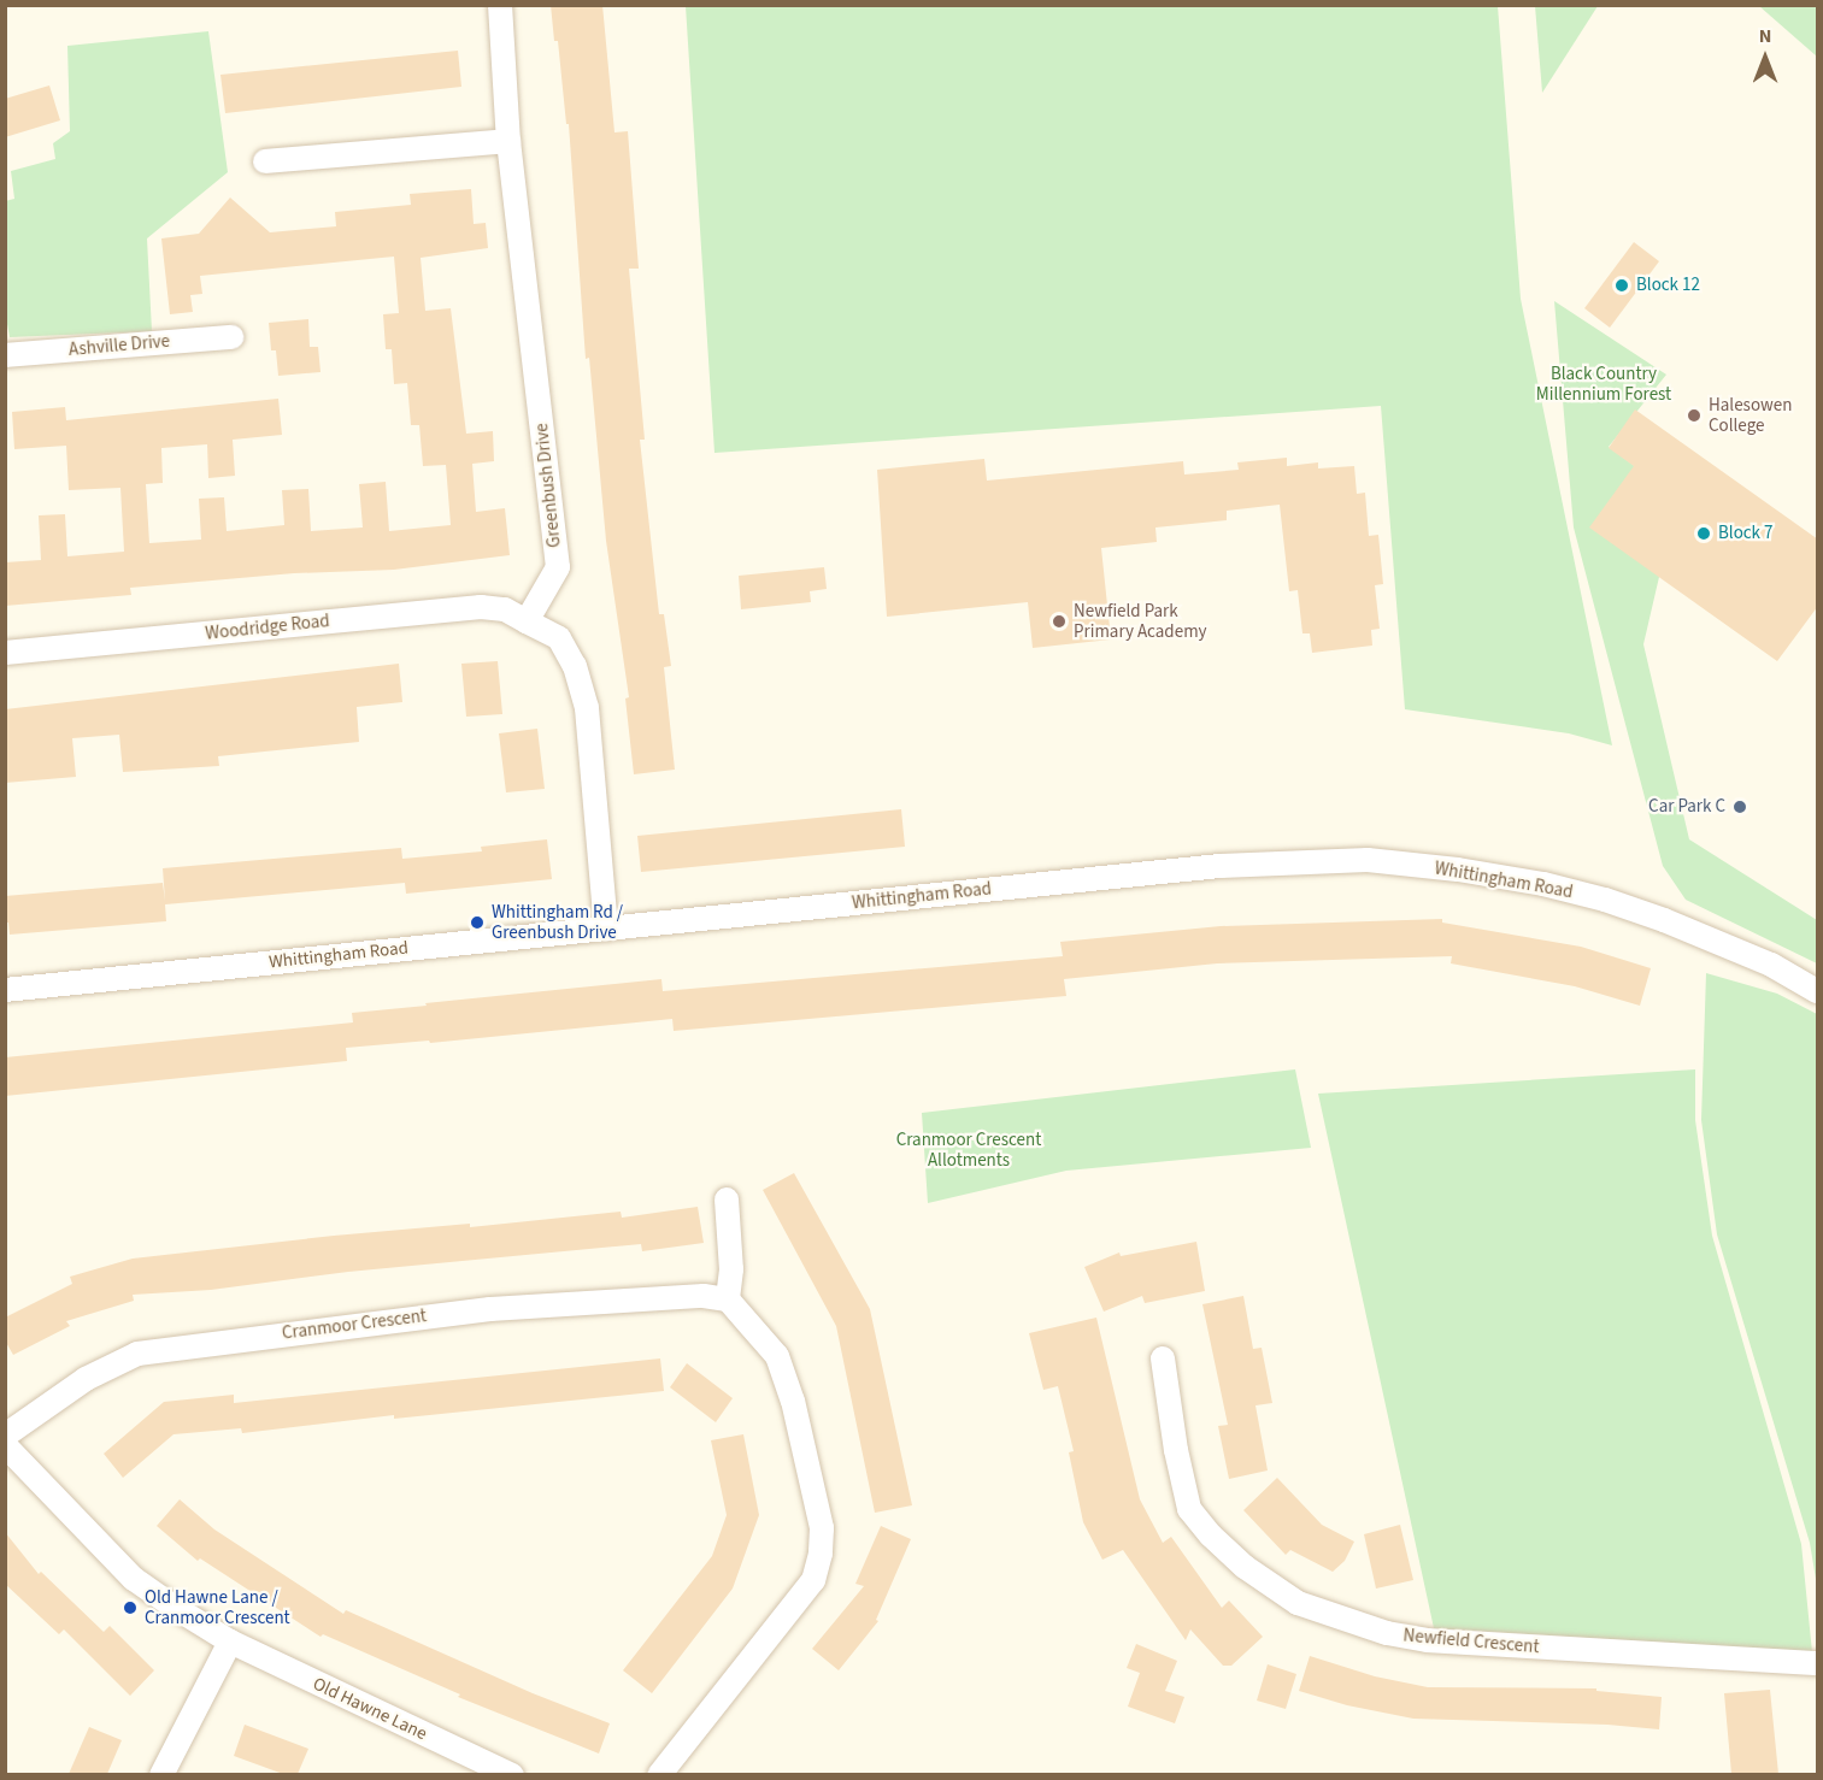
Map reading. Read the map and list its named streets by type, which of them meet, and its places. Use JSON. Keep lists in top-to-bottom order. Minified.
{"streets":{"street":["Ashville Drive","Greenbush Drive","Woodridge Road","Whittingham Road","Cranmoor Crescent","Newfield Crescent","Old Hawne Lane"]},"crossings":[["Greenbush Drive","Woodridge Road"]],"parks":["Black Country Millennium Forest","Cranmoor Crescent Allotments"],"places":["Block 12","Halesowen College","Block 7","Newfield Park Primary Academy","Car Park C","Whittingham Rd / Greenbush Drive","Old Hawne Lane / Cranmoor Crescent"],"north":"top"}
